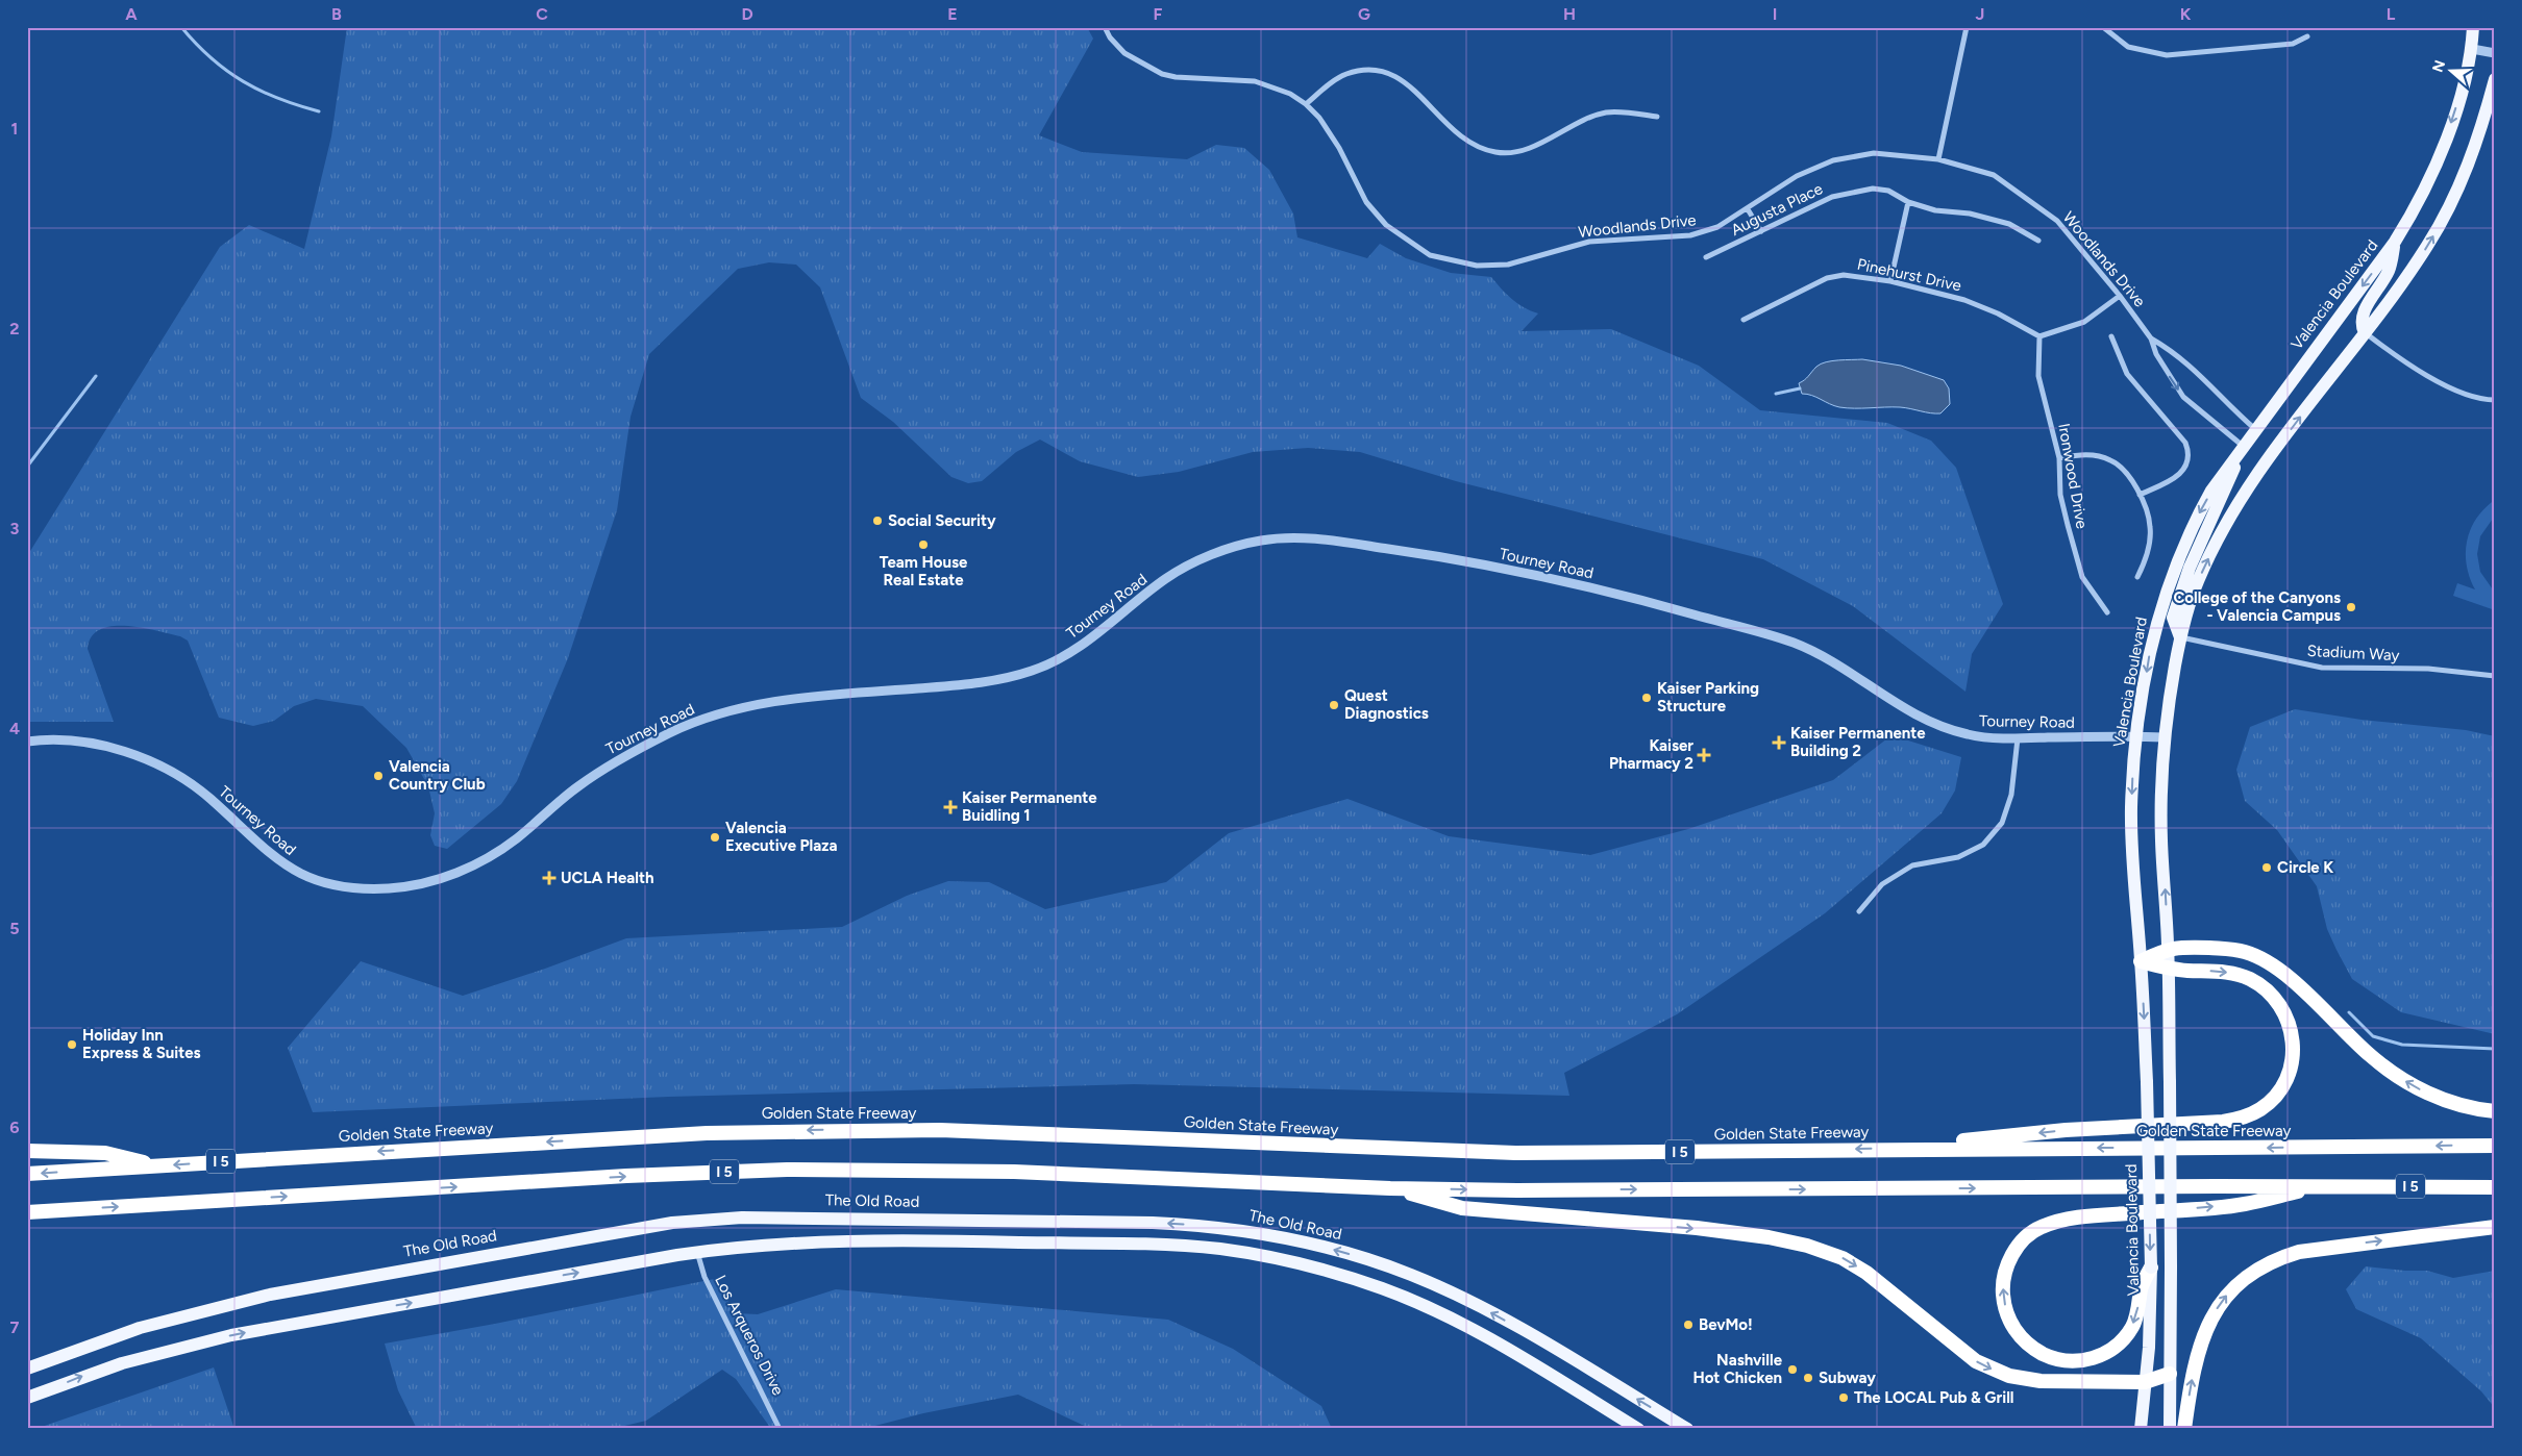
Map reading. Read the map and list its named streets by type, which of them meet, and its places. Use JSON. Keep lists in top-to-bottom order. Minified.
{"streets":{"highway":["Golden State Freeway","I 5"],"main road":["Valencia Boulevard","The Old Road"],"street":["Augusta Place","Woodlands Drive","Pinehurst Drive","Ironwood Drive","Tourney Road","Stadium Way","Los Arqueros Drive"]},"crossings":[["Woodlands Drive","Valencia Boulevard"],["Pinehurst Drive","Ironwood Drive"],["Valencia Boulevard","Tourney Road"],["Golden State Freeway","I 5"]],"places":{"other":["Social Security","Team House Real Estate","College of the Canyons - Valencia Campus","Kaiser Parking Structure","Quest Diagnostics","Valencia Country Club","Valencia Executive Plaza","Circle K","Holiday Inn Express & Suites","BevMo!","Nashville Hot Chicken","Subway","The LOCAL Pub & Grill"],"health":["Kaiser Permanente Building 2","Kaiser Pharmacy 2","Kaiser Permanente Buidling 1","UCLA Health"]},"north":"left","grid":{"columns":["A","B","C","D","E","F","G","H","I","J","K","L"],"rows":["1","2","3","4","5","6","7"]}}
